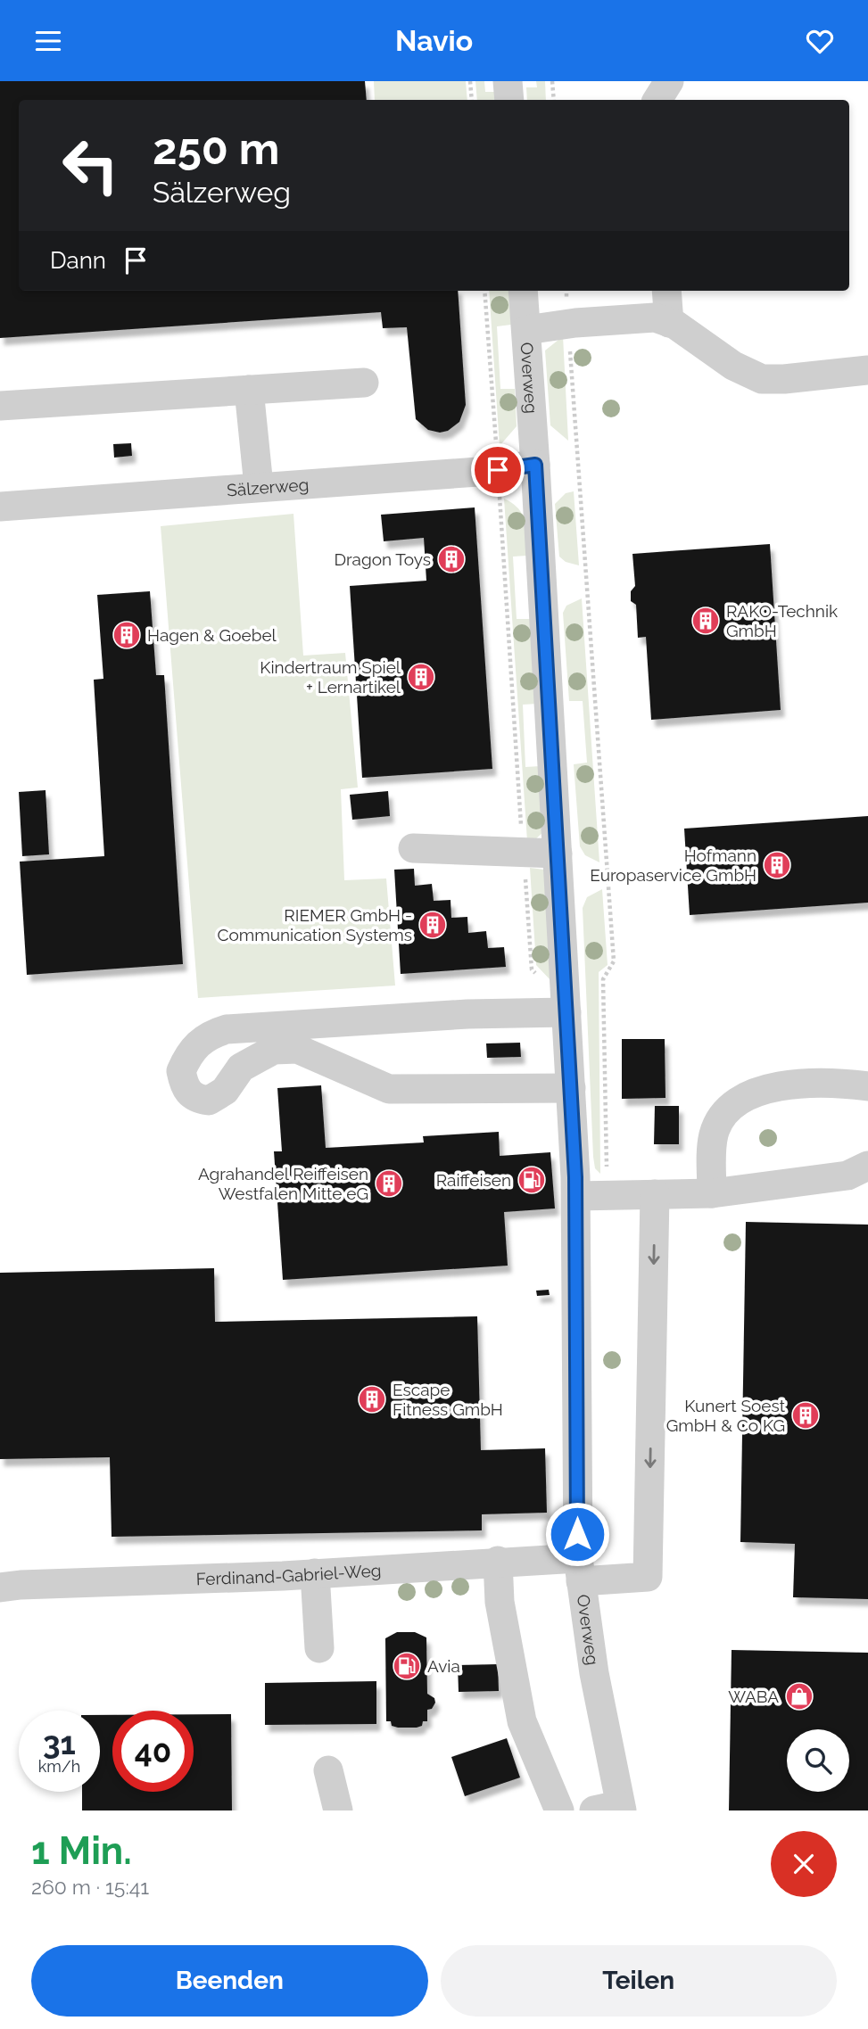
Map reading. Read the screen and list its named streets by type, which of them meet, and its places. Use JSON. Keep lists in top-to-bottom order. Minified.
{"streets":{"street":["Overweg","Sälzerweg","Ferdinand-Gabriel-Weg"]},"crossings":[["Overweg","Sälzerweg"],["Overweg","Ferdinand-Gabriel-Weg"]],"one_way":["Ferdinand-Gabriel-Weg"],"places":{"building":["Dragon Toys","RAKO-Technik GmbH","Hagen & Goebel","Kindertraum Spiel + Lernartikel","Hofmann Europaservice GmbH","RIEMER GmbH - Communication Systems","Agrahandel Reiffeisen Westfalen Mitte eG","Escape Fitness GmbH","Kunert Soest GmbH & Co KG"],"fuel station":["Raiffeisen","Avia"],"shop":["WABA"]},"page":{"header":"Navio","turn":["250 m","Sälzerweg"],"then":"Dann","speed":"31 km/h","limit":"40","heading":["1 Min.","260 m · 15:41"],"buttons":["Beenden","Teilen"]}}
